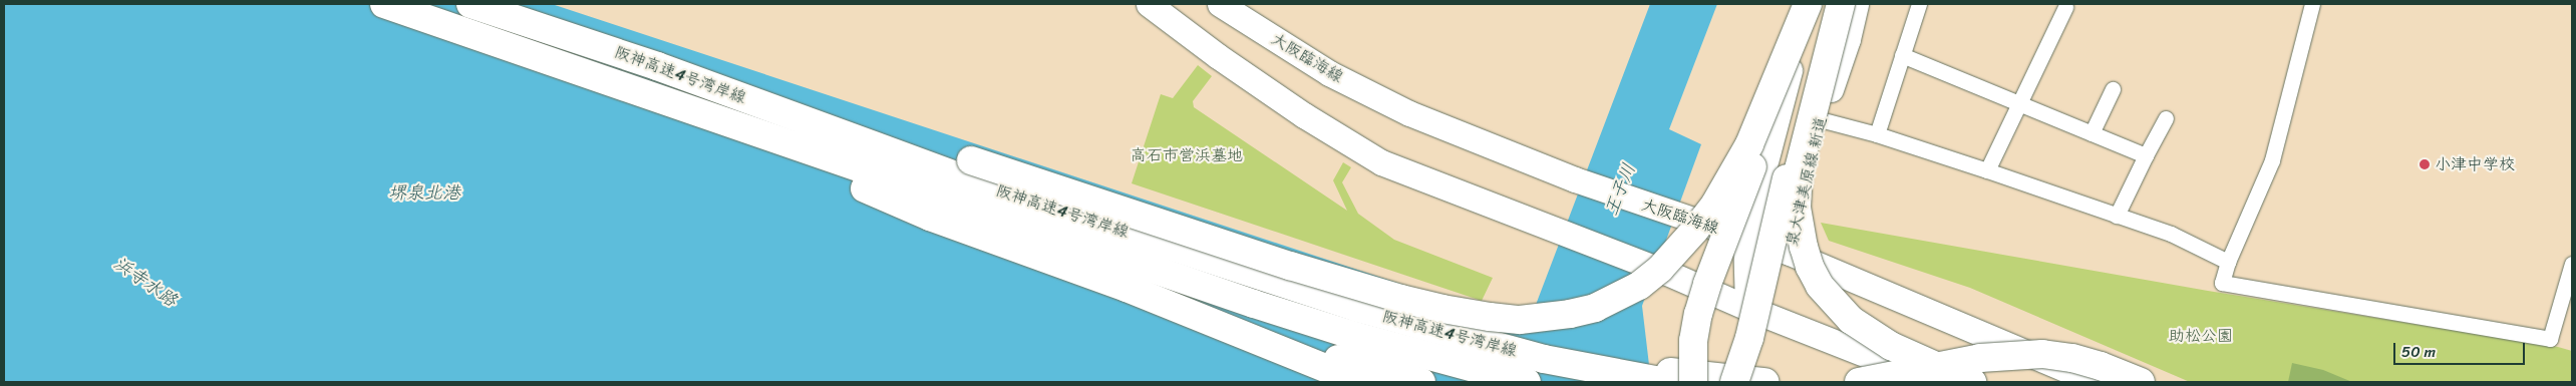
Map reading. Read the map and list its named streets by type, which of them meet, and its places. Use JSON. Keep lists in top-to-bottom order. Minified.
{"streets":{"highway":["阪神高速4号湾岸線"],"main road":["大阪臨海線","泉大津美原線 新道"]},"crossings":[["大阪臨海線","泉大津美原線 新道"]],"water":["王子川","堺泉北港","浜寺水路"],"parks":["高石市営浜墓地","助松公園"],"places":["小津中学校"],"scale_bar":"50 m"}
